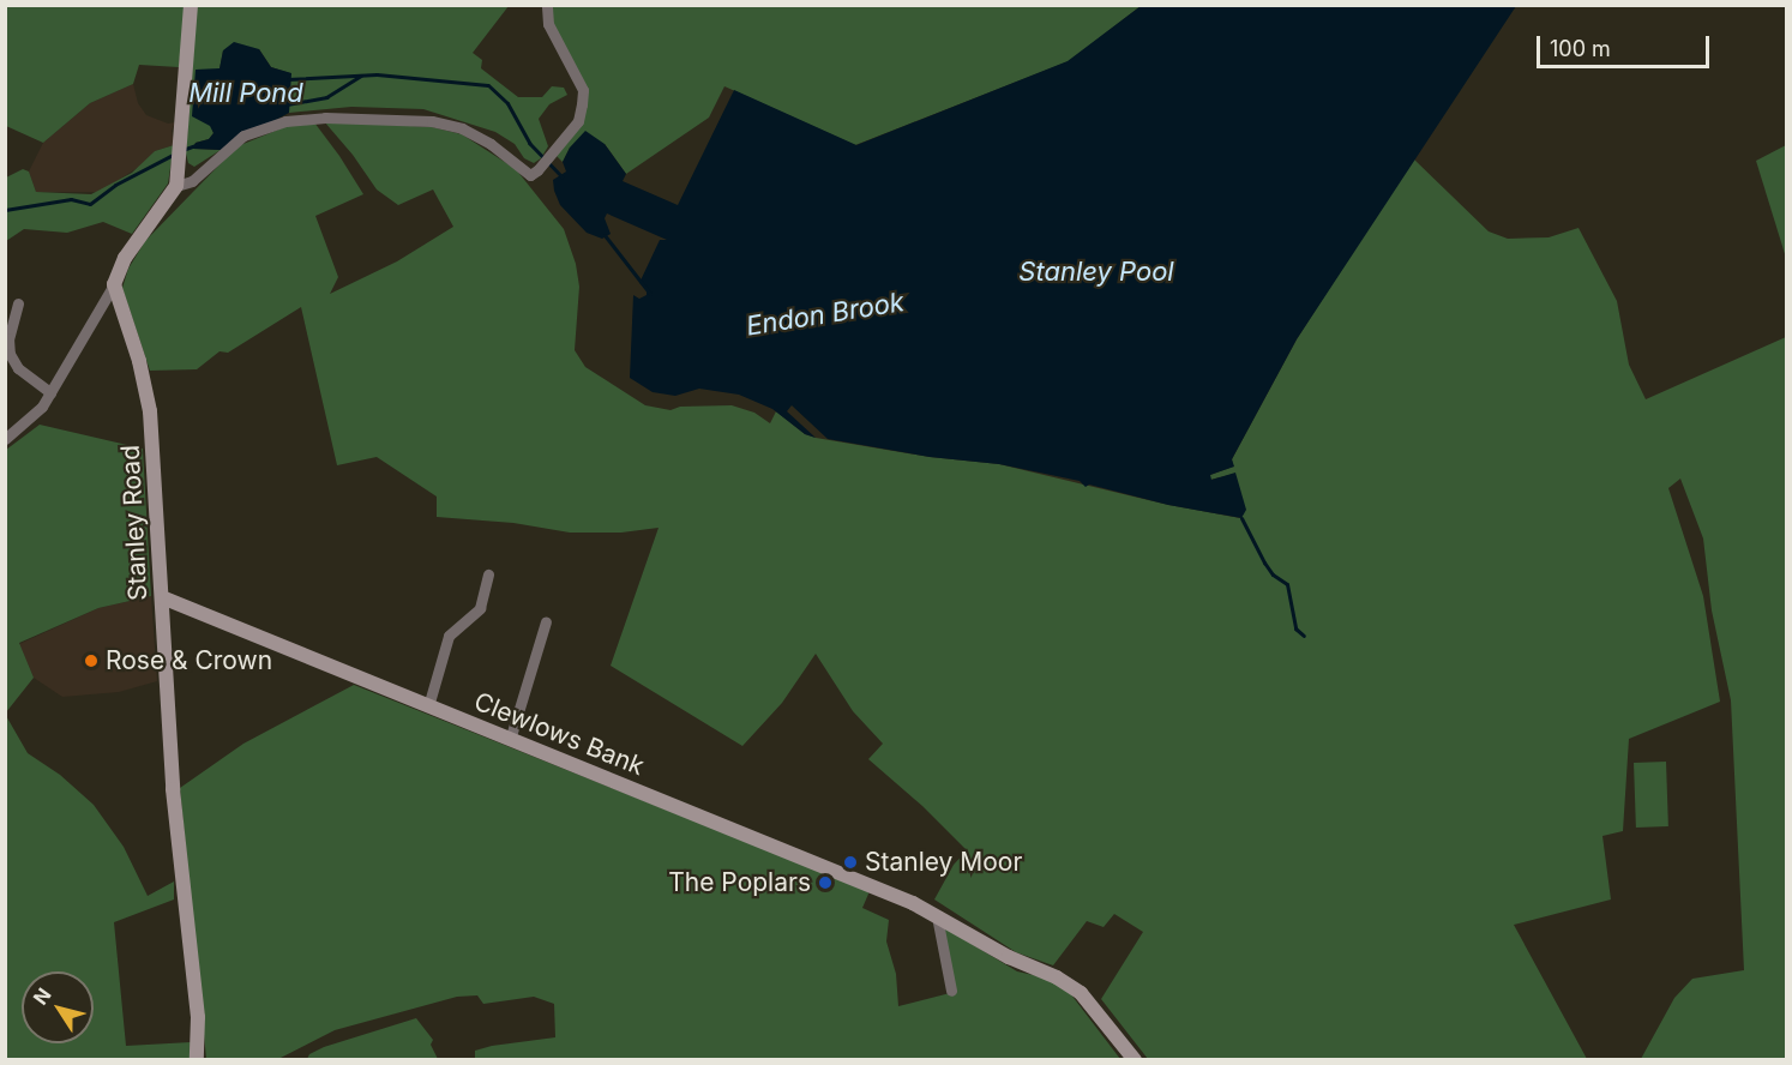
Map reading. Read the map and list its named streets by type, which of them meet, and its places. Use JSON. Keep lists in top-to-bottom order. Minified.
{"streets":{"street":["Stanley Road","Clewlows Bank"]},"crossings":[["Stanley Road","Clewlows Bank"]],"water":["Mill Pond","Stanley Pool","Endon Brook"],"places":["Rose & Crown","Stanley Moor","The Poplars"],"scale_bar":"100 m","north":"top left"}
